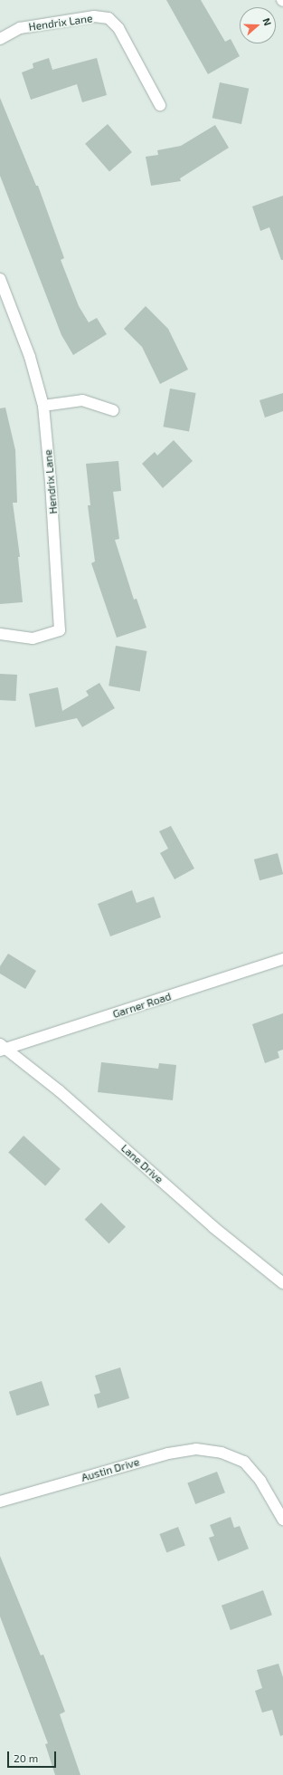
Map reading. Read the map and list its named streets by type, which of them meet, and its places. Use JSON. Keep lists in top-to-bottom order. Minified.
{"streets":{"street":["Hendrix Lane","Garner Road","Lane Drive","Austin Drive"]},"crossings":[["Garner Road","Lane Drive"]],"scale_bar":"20 m","north":"right"}
